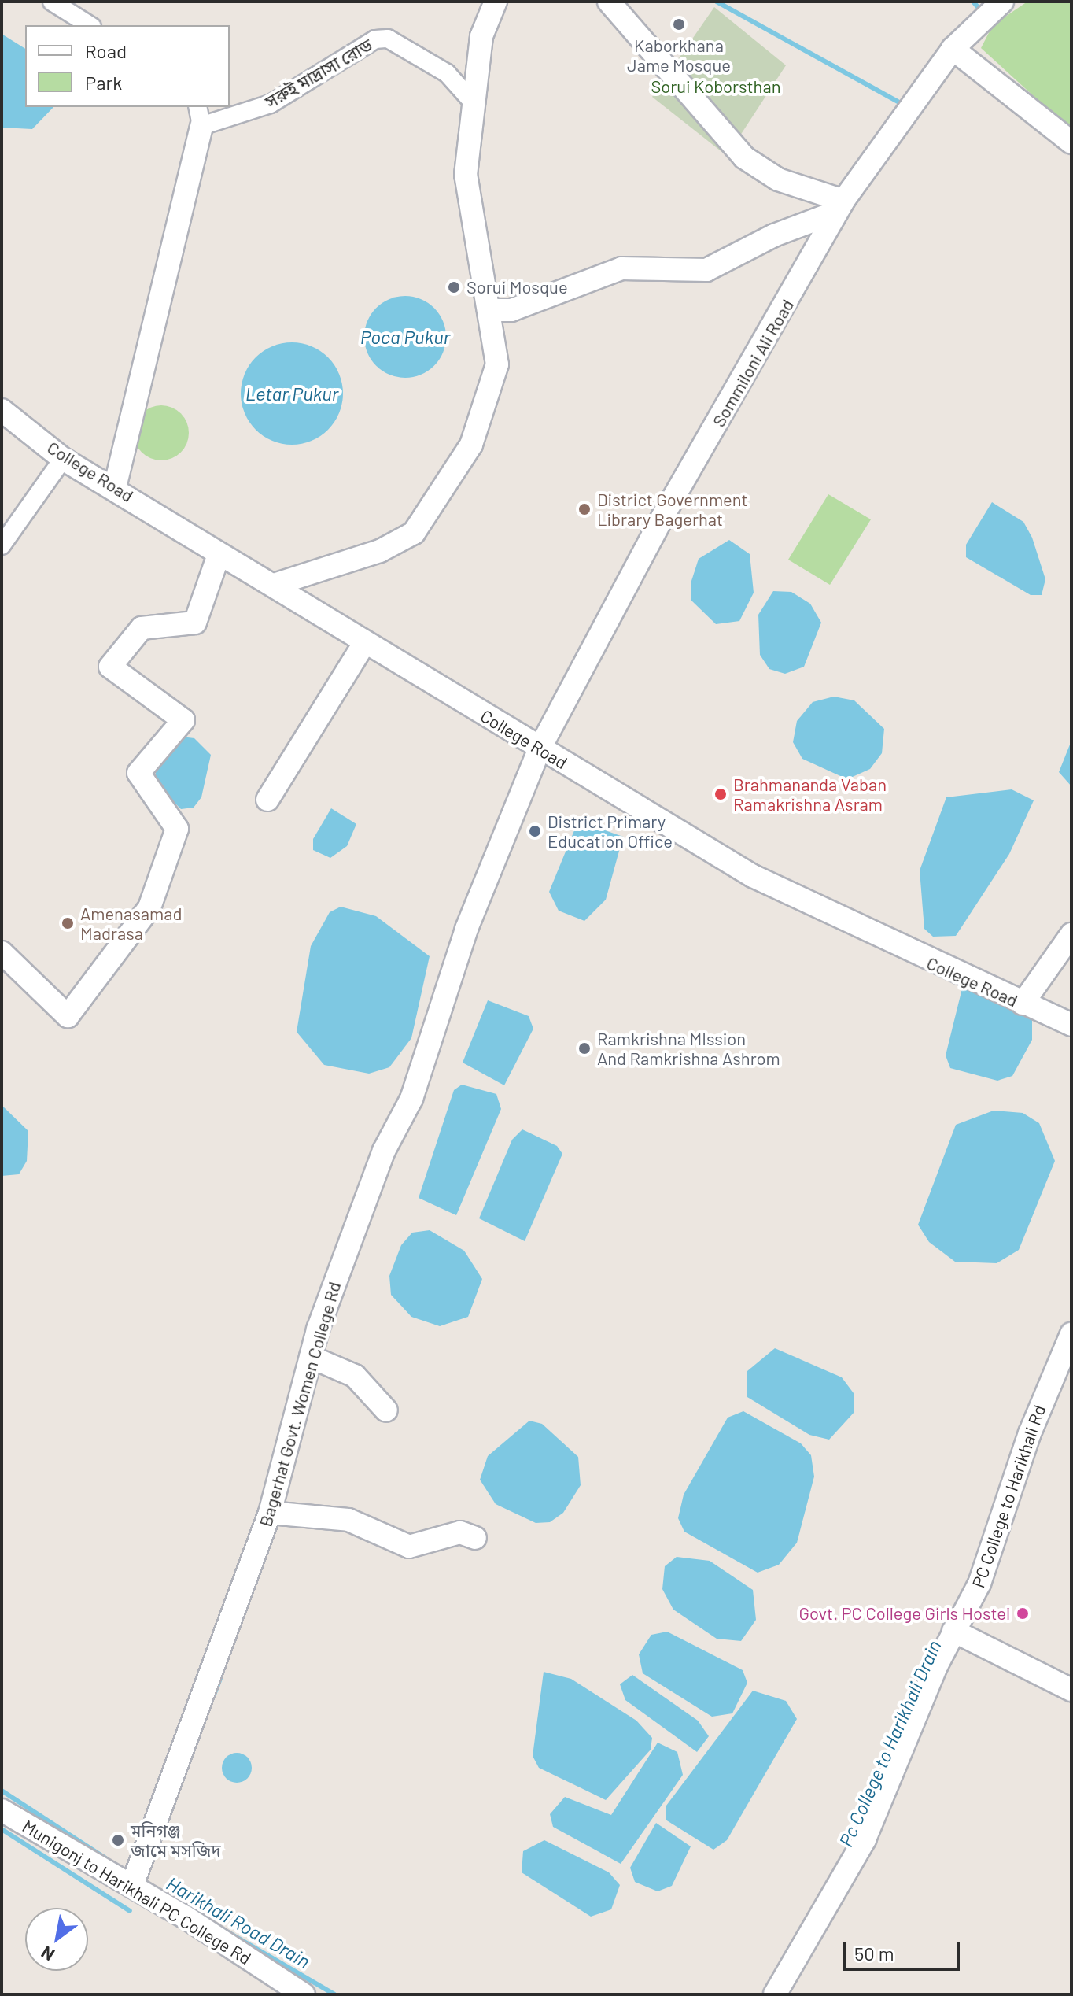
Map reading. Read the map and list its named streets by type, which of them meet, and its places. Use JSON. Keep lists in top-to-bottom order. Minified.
{"streets":{"street":["সরুই মাদ্রাসা রোড","Sommiloni Ali Road","College Road","Bagerhat Govt. Women College Rd","PC College to Harikhali Rd","Munigonj to Harikhali PC College Rd"]},"crossings":[["Sommiloni Ali Road","College Road"],["Sommiloni Ali Road","Bagerhat Govt. Women College Rd"],["College Road","Bagerhat Govt. Women College Rd"],["Bagerhat Govt. Women College Rd","Munigonj to Harikhali PC College Rd"]],"water":["Poca Pukur","Letar Pukur","Pc College to Harikhali Drain","Harikhali Road Drain"],"parks":["Sorui Koborsthan"],"places":["Kaborkhana Jame Mosque","Sorui Mosque","District Government Library Bagerhat","Brahmananda Vaban Ramakrishna Asram","District Primary Education Office","Amenasamad Madrasa","Ramkrishna MIssion And Ramkrishna Ashrom","Govt. PC College Girls Hostel","মনিগঞ্জ জামে মসজিদ"],"legend":["Road","Park"],"scale_bar":"50 m","north":"bottom left"}
